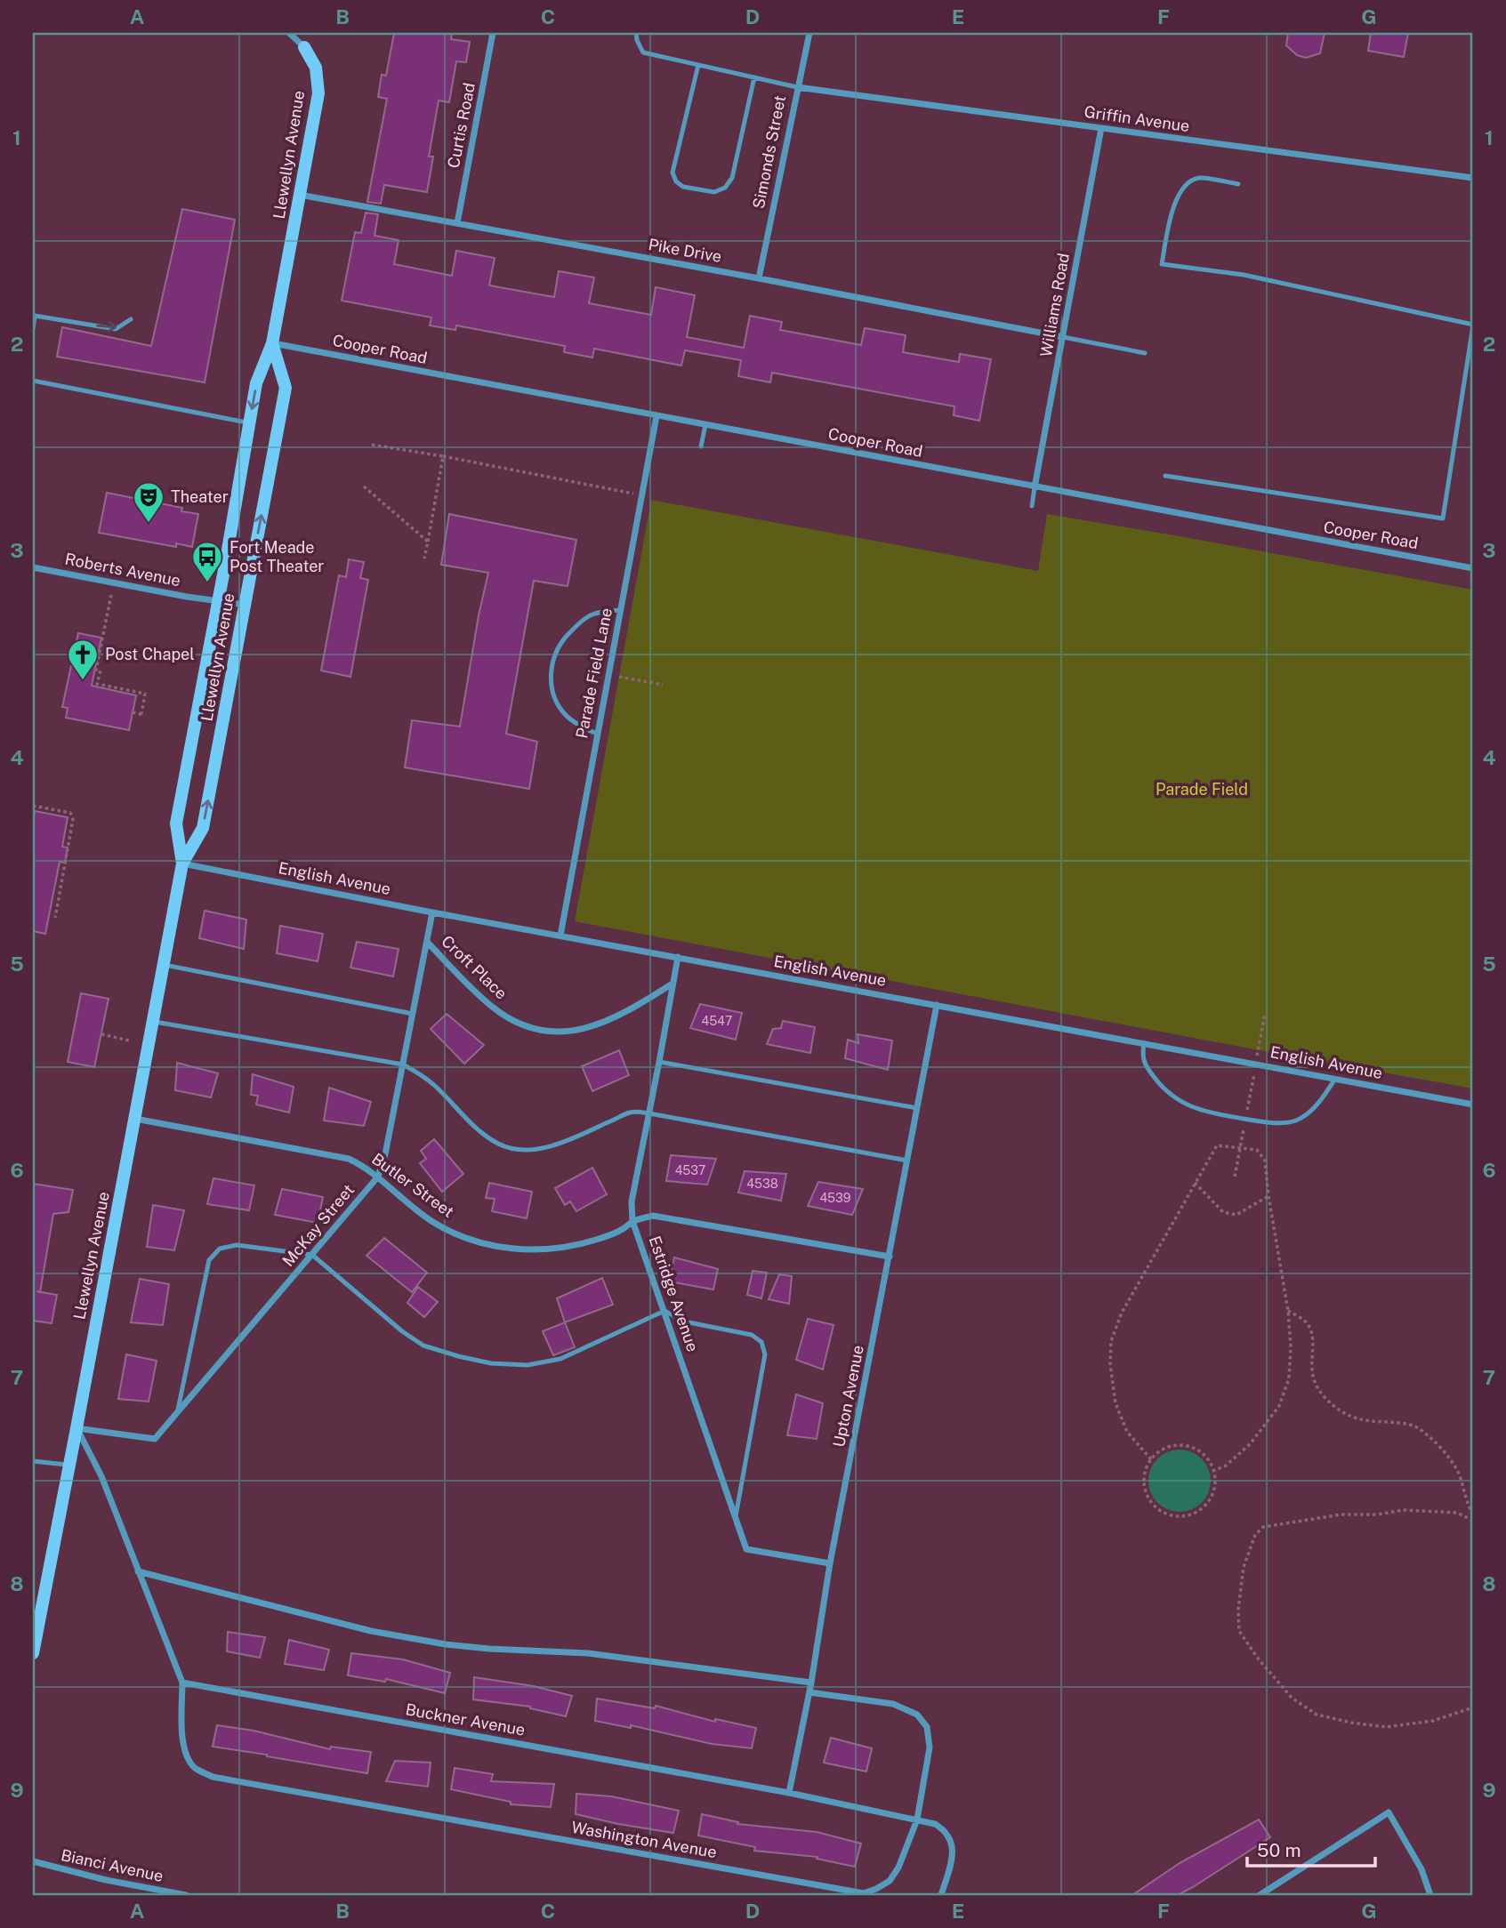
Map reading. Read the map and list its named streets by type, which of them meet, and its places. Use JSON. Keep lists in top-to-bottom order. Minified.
{"streets":{"street":["Griffin Avenue","Curtis Road","Simonds Street","Llewellyn Avenue","Pike Drive","Williams Road","Cooper Road","Roberts Avenue","Parade Field Lane","English Avenue","Croft Place","Butler Street","McKay Street","Estridge Avenue","Upton Avenue","Buckner Avenue","Washington Avenue","Bianci Avenue"]},"crossings":[["Griffin Avenue","Simonds Street"],["Griffin Avenue","Williams Road"],["Curtis Road","Pike Drive"],["Simonds Street","Pike Drive"],["Llewellyn Avenue","Pike Drive"],["Llewellyn Avenue","Cooper Road"],["Llewellyn Avenue","Roberts Avenue"],["Llewellyn Avenue","English Avenue"],["Llewellyn Avenue","Butler Street"],["Llewellyn Avenue","McKay Street"],["Pike Drive","Williams Road"],["Williams Road","Cooper Road"],["Cooper Road","Parade Field Lane"],["Parade Field Lane","English Avenue"],["English Avenue","McKay Street"],["English Avenue","Estridge Avenue"],["English Avenue","Upton Avenue"],["Croft Place","McKay Street"],["Croft Place","Estridge Avenue"],["Butler Street","McKay Street"],["Butler Street","Estridge Avenue"],["Butler Street","Upton Avenue"],["Estridge Avenue","Upton Avenue"],["Upton Avenue","Buckner Avenue"],["Upton Avenue","Washington Avenue"],["Buckner Avenue","Washington Avenue"]],"parks":["Parade Field"],"places":{"theatre":["Theater"],"bus stop":["Fort Meade Post Theater"],"church":["Post Chapel"]},"house_numbers":["4547","4537","4538","4539"],"scale_bar":"50 m","grid":{"columns":["A","B","C","D","E","F","G"],"rows":["1","2","3","4","5","6","7","8","9"]}}
